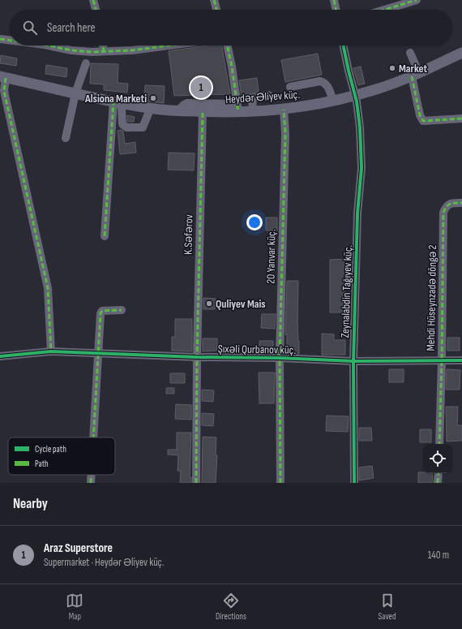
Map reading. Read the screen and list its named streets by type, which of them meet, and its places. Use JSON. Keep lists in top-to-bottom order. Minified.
{"streets":{"main road":["Heydər Əliyev küç."],"street":["K.Səfərov","20 Yanvar küç.","Zeynalabdin Tağıyev küç.","Mehdi Hüseynzadə döngə 2","Şıxəli Qurbanov küç."]},"crossings":[["Heydər Əliyev küç.","K.Səfərov"],["Heydər Əliyev küç.","20 Yanvar küç."],["Heydər Əliyev küç.","Zeynalabdin Tağıyev küç."],["K.Səfərov","Şıxəli Qurbanov küç."],["20 Yanvar küç.","Şıxəli Qurbanov küç."],["Zeynalabdin Tağıyev küç.","Şıxəli Qurbanov küç."],["Mehdi Hüseynzadə döngə 2","Şıxəli Qurbanov küç."]],"places":["Market","Alsiona Marketi","Quliyev Mais"],"legend":["Cycle path","Path"],"page":{"search":"Search here","pins":"1","heading":"Nearby","list":[{"mark":"1","name":"Araz Superstore","note":"Supermarket · Heydər Əliyev küç.","value":"140 m"}],"nav":["Map","Directions","Saved"]}}
